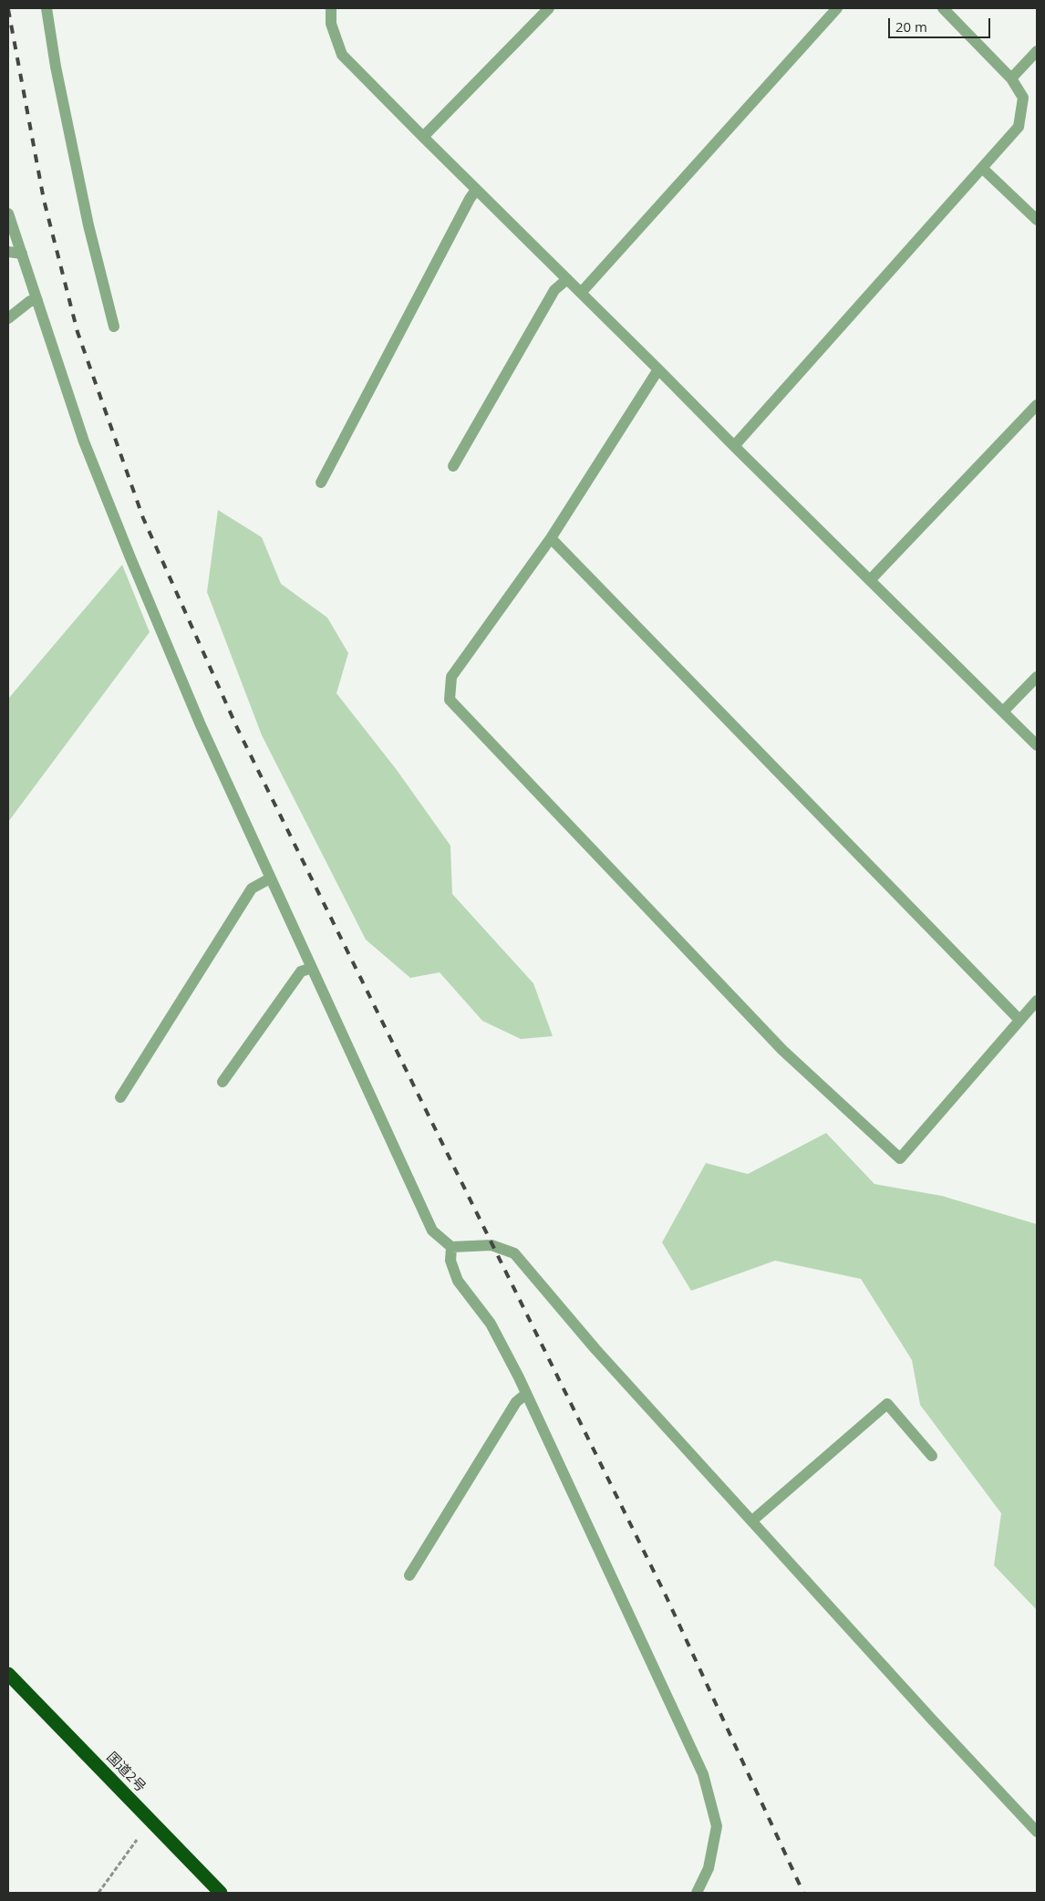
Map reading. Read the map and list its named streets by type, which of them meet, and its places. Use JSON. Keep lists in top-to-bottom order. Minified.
{"streets":{"highway":["国道2号"]},"scale_bar":"20 m"}
